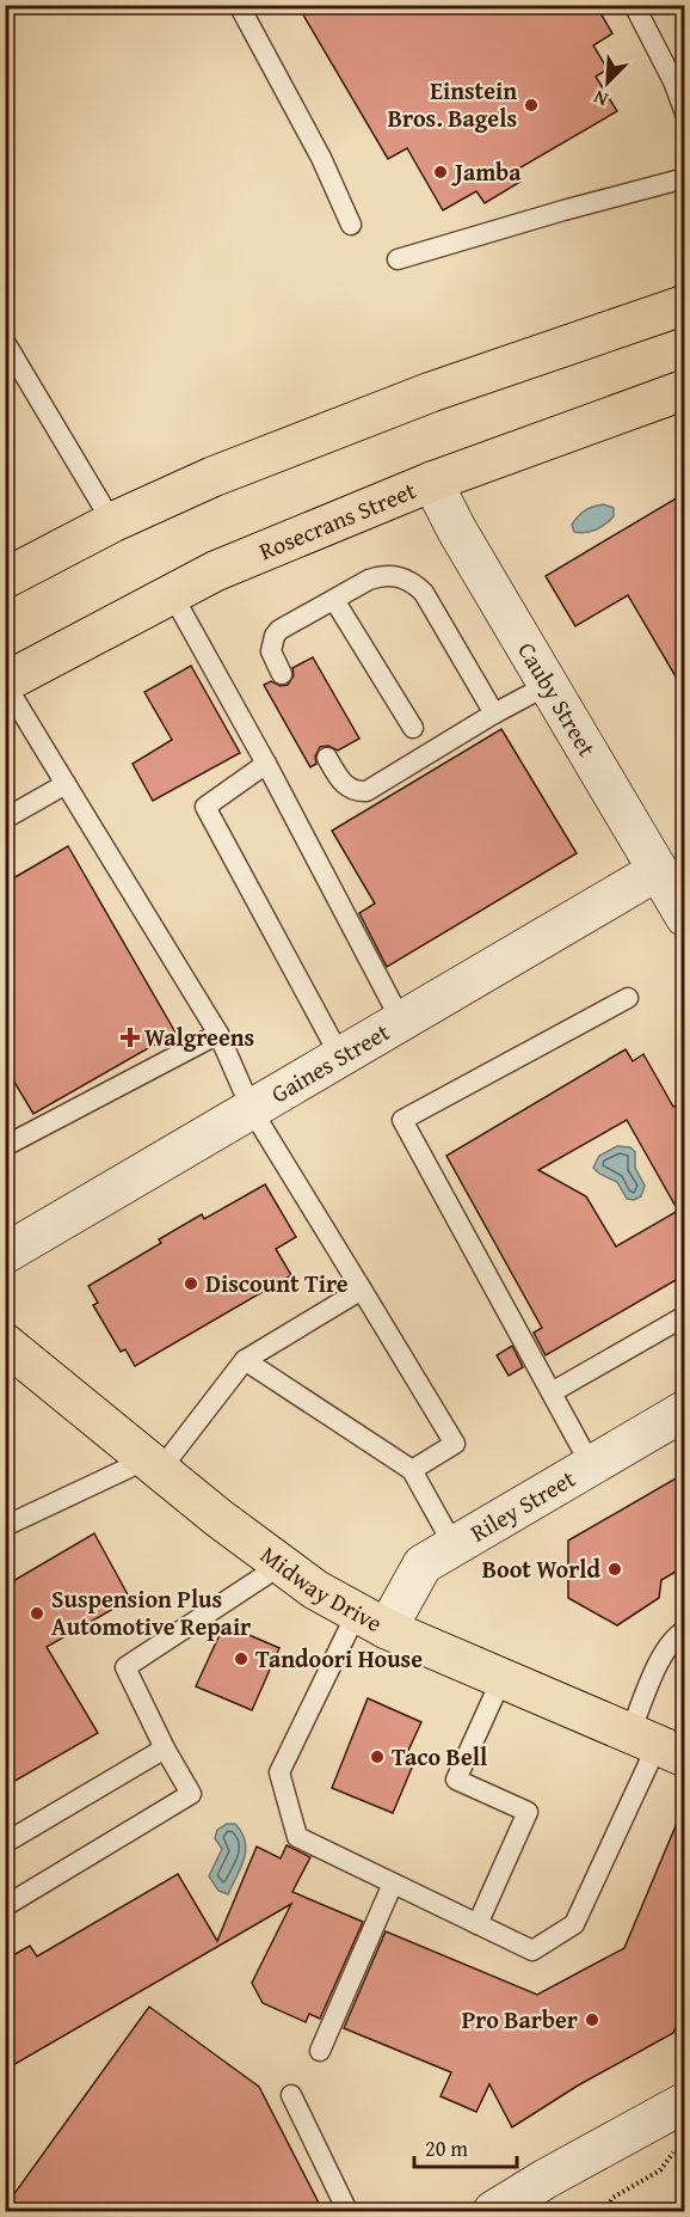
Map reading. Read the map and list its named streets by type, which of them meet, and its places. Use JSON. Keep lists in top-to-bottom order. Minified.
{"streets":{"main road":["Rosecrans Street","Midway Drive"],"street":["Cauby Street","Gaines Street","Riley Street"]},"crossings":[["Rosecrans Street","Cauby Street"],["Cauby Street","Gaines Street"],["Riley Street","Midway Drive"]],"places":{"other":["Einstein Bros. Bagels","Jamba","Discount Tire","Boot World","Suspension Plus Automotive Repair","Tandoori House","Taco Bell","Pro Barber"],"health":["Walgreens"]},"scale_bar":"20 m","north":"bottom left"}
